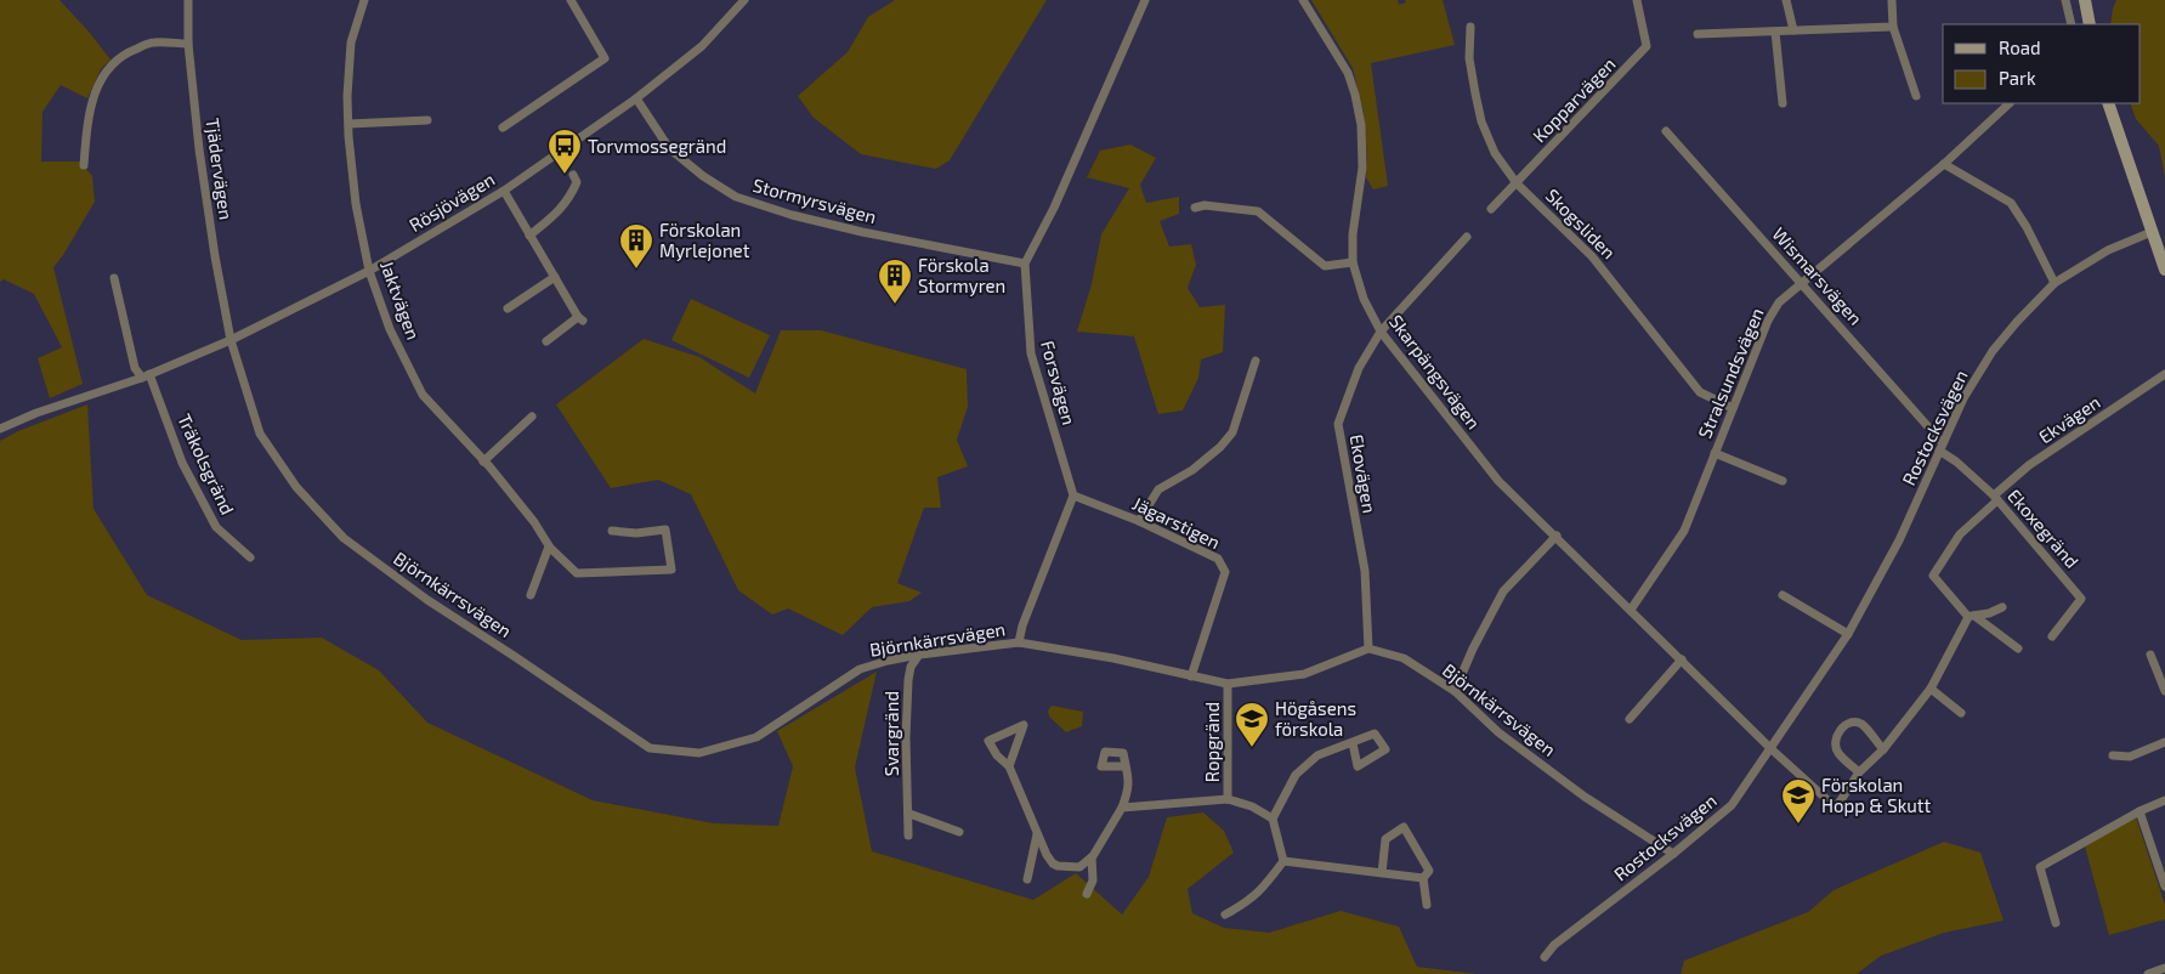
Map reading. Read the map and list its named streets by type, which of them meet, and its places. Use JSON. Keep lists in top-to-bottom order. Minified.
{"streets":{"street":["Kopparvägen","Tjädervägen","Stormyrsvägen","Rösjövägen","Skogsliden","Wismarsvägen","Jaktvägen","Skarpängsvägen","Stralsundsvägen","Forsvägen","Ekvägen","Rostocksvägen","Träkolsgränd","Ekovägen","Jägarstigen","Ekoxegränd","Björnkärrsvägen","Svargränd","Ropgränd"]},"crossings":[["Kopparvägen","Skogsliden"],["Tjädervägen","Rösjövägen"],["Tjädervägen","Björnkärrsvägen"],["Stormyrsvägen","Rösjövägen"],["Stormyrsvägen","Forsvägen"],["Rösjövägen","Jaktvägen"],["Rösjövägen","Träkolsgränd"],["Rösjövägen","Björnkärrsvägen"],["Skogsliden","Stralsundsvägen"],["Wismarsvägen","Stralsundsvägen"],["Wismarsvägen","Rostocksvägen"],["Wismarsvägen","Ekoxegränd"],["Skarpängsvägen","Stralsundsvägen"],["Skarpängsvägen","Rostocksvägen"],["Skarpängsvägen","Ekovägen"],["Forsvägen","Jägarstigen"],["Ekvägen","Ekoxegränd"],["Rostocksvägen","Ekoxegränd"],["Rostocksvägen","Björnkärrsvägen"],["Ekovägen","Björnkärrsvägen"],["Jägarstigen","Björnkärrsvägen"],["Björnkärrsvägen","Svargränd"],["Björnkärrsvägen","Ropgränd"]],"places":{"bus stop":["Torvmossegränd"],"building":["Förskolan Myrlejonet","Förskola Stormyren"],"school or university":["Högåsens förskola","Förskolan Hopp & Skutt"]},"legend":["Road","Park"]}
